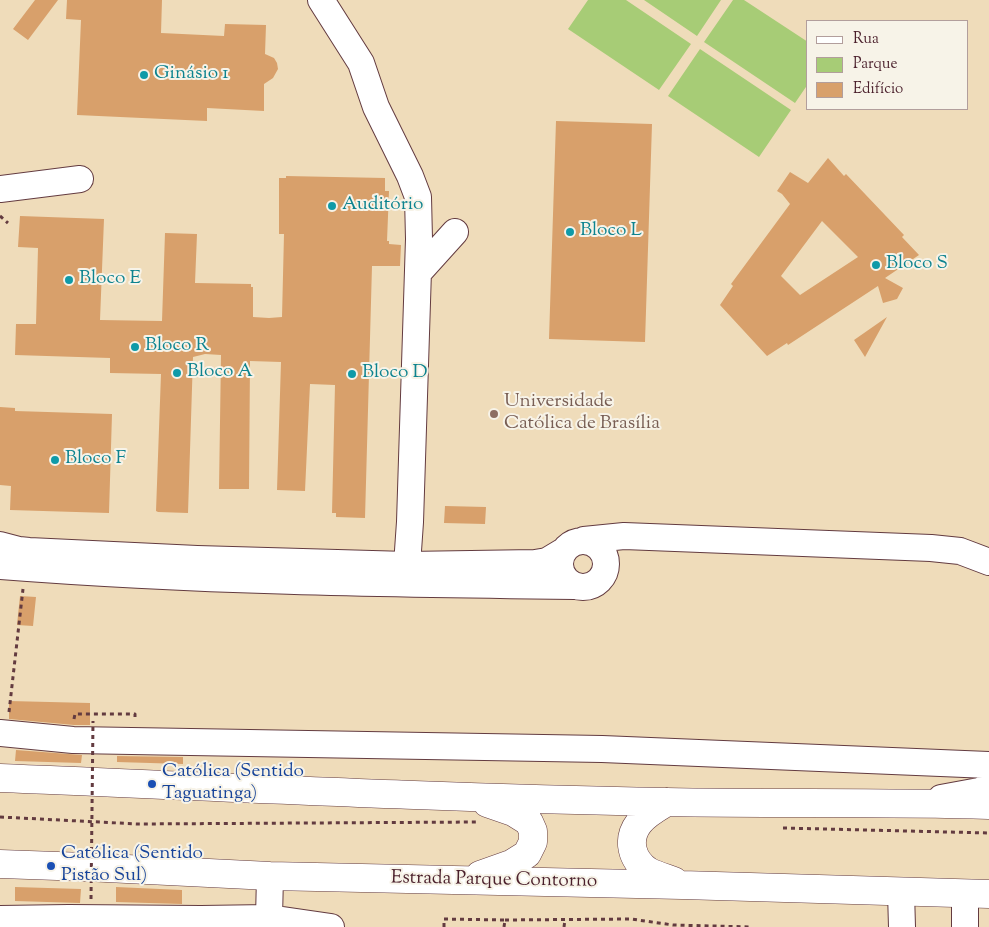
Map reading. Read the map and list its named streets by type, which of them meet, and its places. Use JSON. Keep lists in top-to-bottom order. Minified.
{"streets":{"highway":["Estrada Parque Contorno"]},"places":["Ginásio 1","Auditório","Bloco L","Bloco S","Bloco E","Bloco R","Bloco A","Bloco D","Universidade Católica de Brasília","Bloco F","Católica (Sentido Taguatinga)","Católica (Sentido Pistão Sul)"],"legend":["Rua","Parque","Edifício"]}
